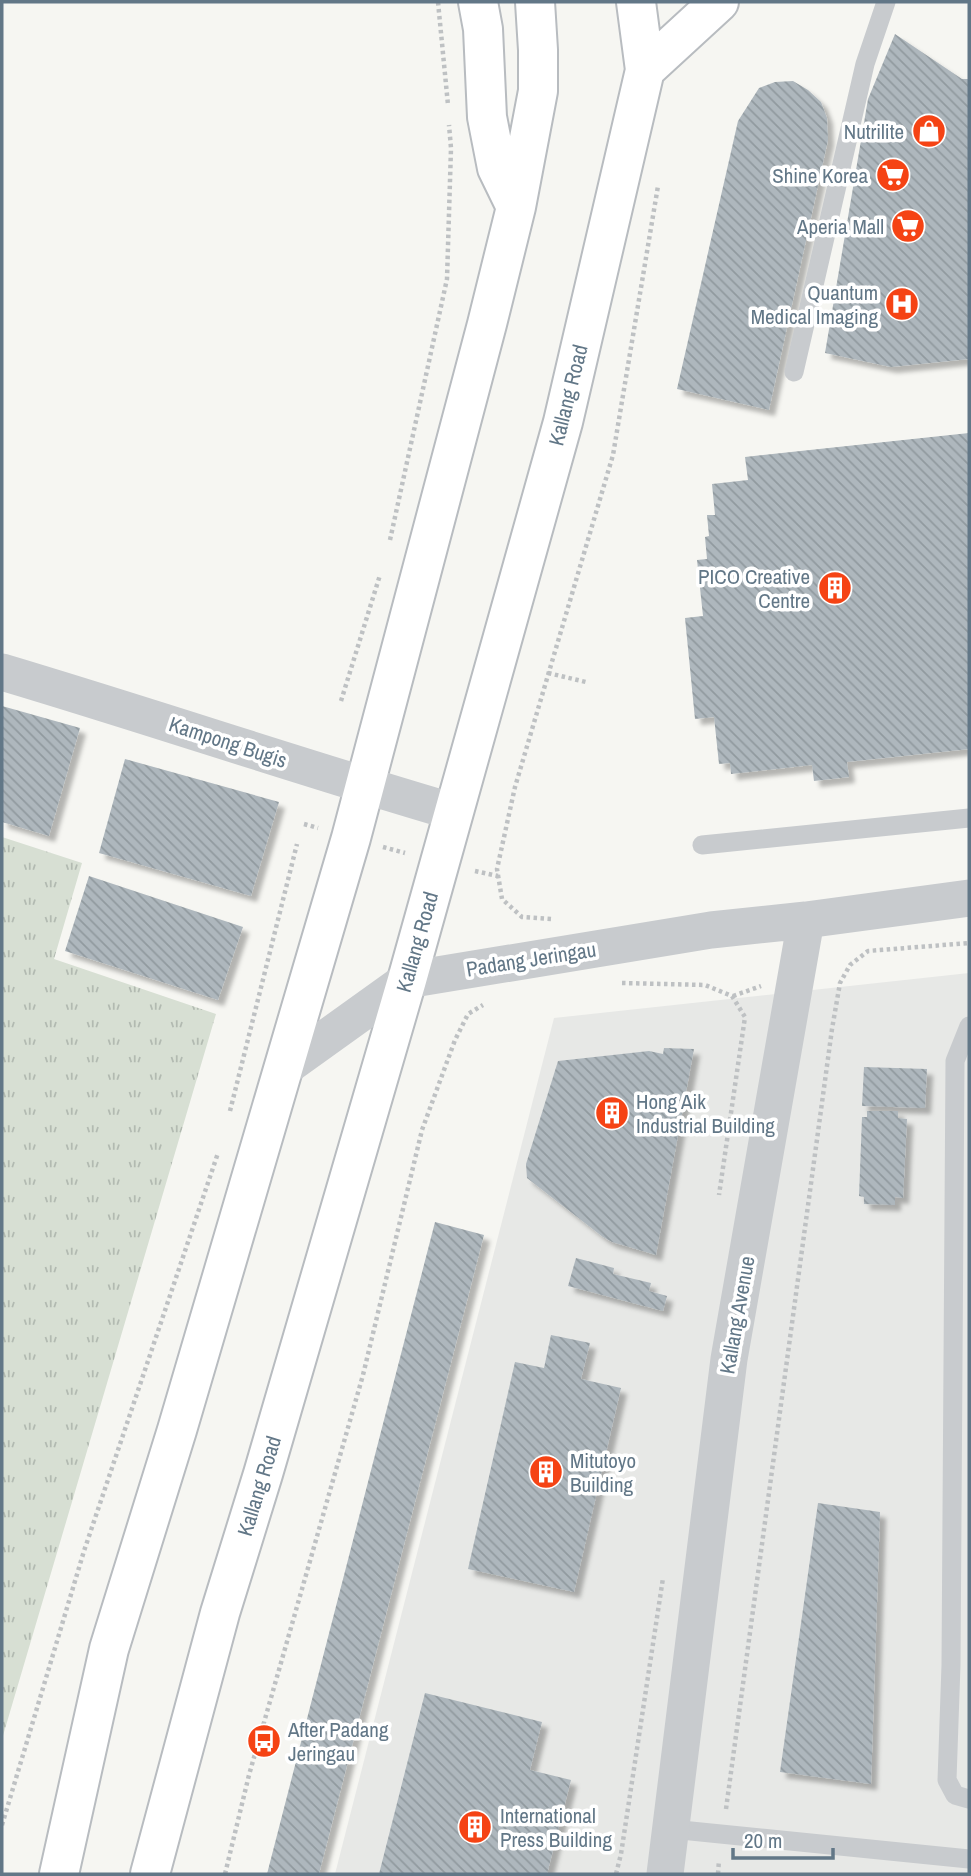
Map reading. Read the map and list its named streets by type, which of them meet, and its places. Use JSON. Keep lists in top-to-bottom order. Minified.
{"streets":{"main road":["Kallang Road"],"street":["Kampong Bugis","Padang Jeringau","Kallang Avenue"]},"crossings":[["Kallang Road","Kampong Bugis"],["Kallang Road","Padang Jeringau"],["Padang Jeringau","Kallang Avenue"]],"places":{"shop":["Nutrilite"],"supermarket":["Shine Korea","Aperia Mall"],"hospital":["Quantum Medical Imaging"],"building":["PICO Creative Centre","Hong Aik Industrial Building","Mitutoyo Building","International Press Building"],"bus stop":["After Padang Jeringau"]},"scale_bar":"20 m"}
